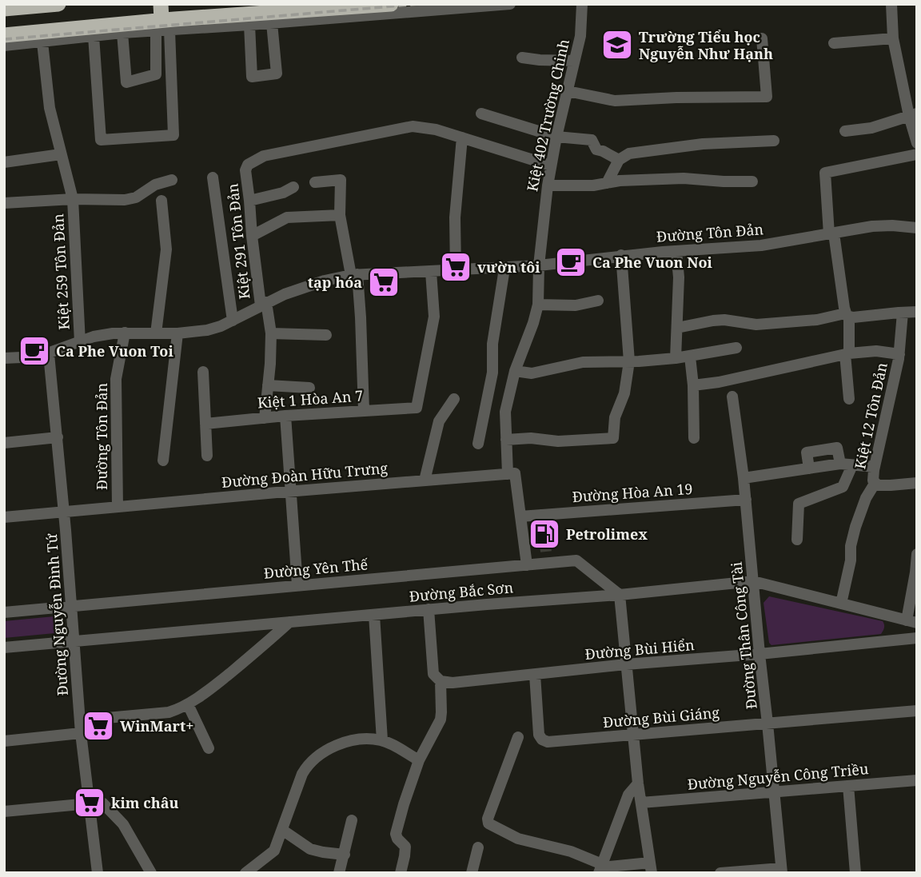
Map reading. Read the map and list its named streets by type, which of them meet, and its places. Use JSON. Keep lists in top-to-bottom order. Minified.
{"streets":{"street":["Kiệt 402 Trường Chinh","Đường Tôn Đản","Kiệt 291 Tôn Đản","Kiệt 259 Tôn Đản","Kiệt 1 Hòa An 7","Kiệt 12 Tôn Đản","Đường Đoàn Hữu Trưng","Đường Hòa An 19","Đường Yên Thế","Đường Bắc Sơn","Đường Nguyễn Đình Tứ","Đường Thân Công Tài","Đường Bùi Hiển","Đường Bùi Giáng","Đường Nguyễn Công Triều"]},"crossings":[["Kiệt 402 Trường Chinh","Đường Tôn Đản"],["Kiệt 402 Trường Chinh","Đường Đoàn Hữu Trưng"],["Đường Tôn Đản","Kiệt 291 Tôn Đản"],["Đường Tôn Đản","Kiệt 259 Tôn Đản"],["Đường Tôn Đản","Kiệt 1 Hòa An 7"],["Đường Tôn Đản","Đường Đoàn Hữu Trưng"],["Đường Tôn Đản","Đường Nguyễn Đình Tứ"],["Kiệt 291 Tôn Đản","Kiệt 1 Hòa An 7"],["Đường Đoàn Hữu Trưng","Đường Nguyễn Đình Tứ"],["Đường Hòa An 19","Đường Thân Công Tài"],["Đường Yên Thế","Đường Bắc Sơn"],["Đường Yên Thế","Đường Nguyễn Đình Tứ"],["Đường Bắc Sơn","Đường Nguyễn Đình Tứ"],["Đường Bắc Sơn","Đường Thân Công Tài"],["Đường Thân Công Tài","Đường Bùi Hiển"],["Đường Thân Công Tài","Đường Bùi Giáng"],["Đường Thân Công Tài","Đường Nguyễn Công Triều"],["Đường Bùi Hiển","Đường Bùi Giáng"]],"places":{"school or university":["Trường Tiểu học Nguyễn Như Hạnh"],"cafe":["Ca Phe Vuon Noi","Ca Phe Vuon Toi"],"supermarket":["vườn tôi","tạp hóa","WinMart+","kim châu"],"fuel station":["Petrolimex"]}}
